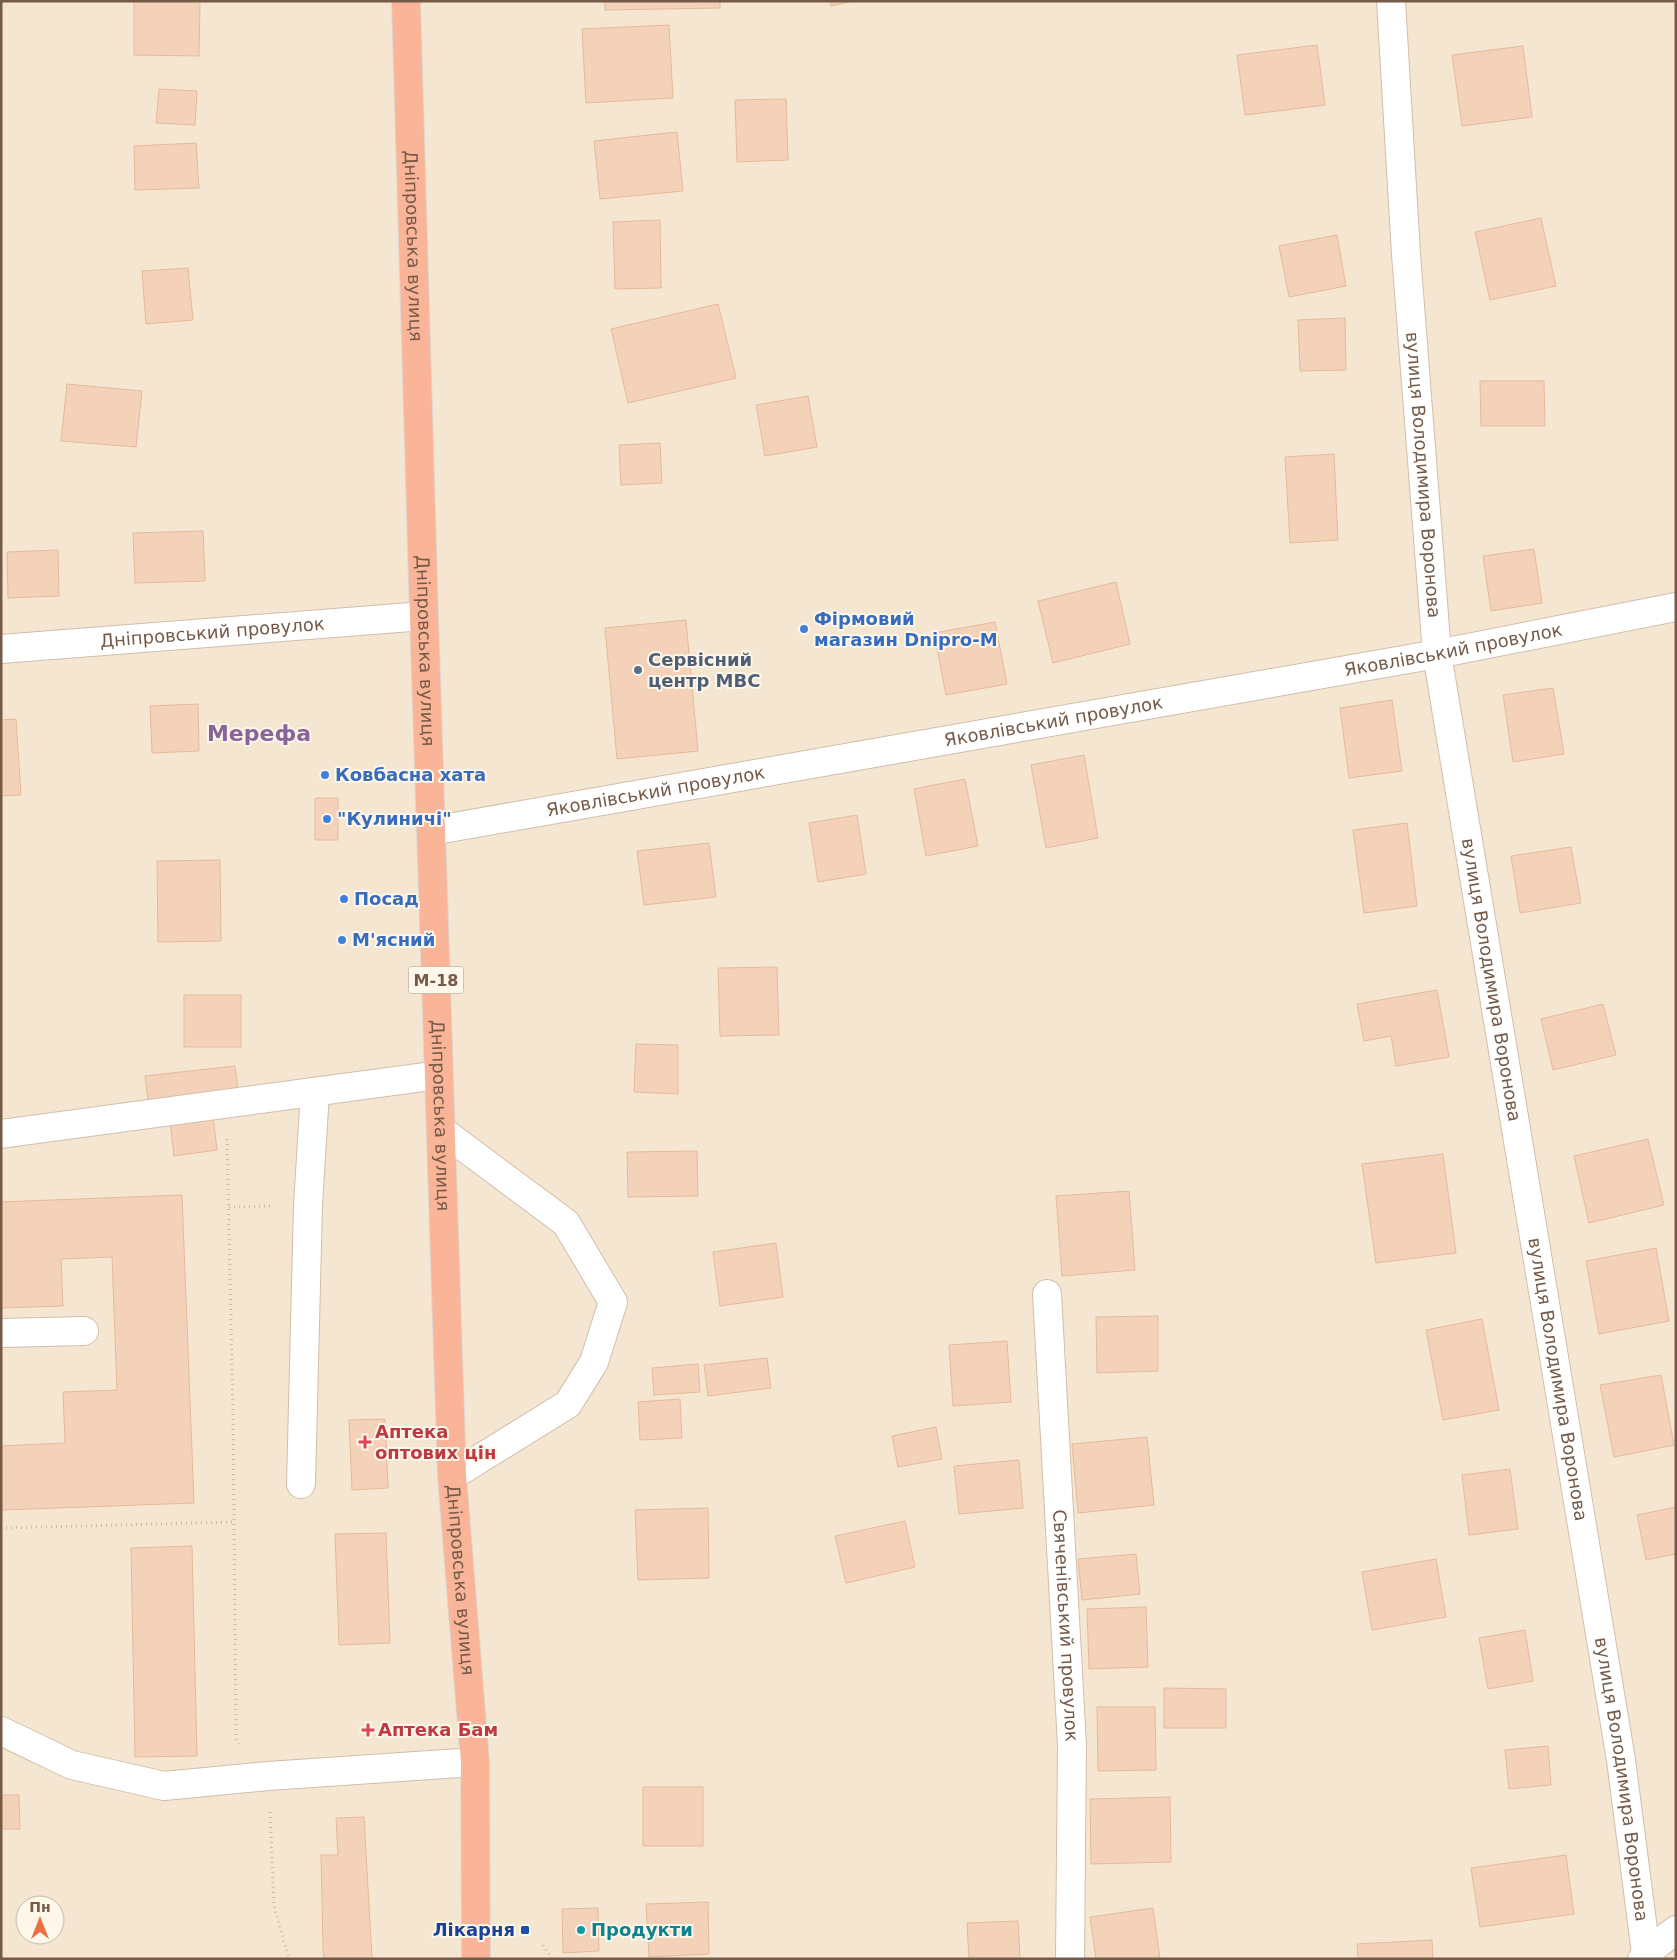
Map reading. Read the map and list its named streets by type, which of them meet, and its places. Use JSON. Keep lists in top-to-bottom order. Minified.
{"streets":{"highway":["Дніпровська вулиця","М-18"],"street":["вулиця Володимира Воронова","Дніпровський провулок","Яковлівський провулок","Свяченівський провулок"]},"crossings":[["Дніпровська вулиця","Дніпровський провулок"],["Дніпровська вулиця","Яковлівський провулок"],["вулиця Володимира Воронова","Яковлівський провулок"]],"districts":["Мерефа"],"places":{"other":["Фірмовий магазин Dnipro-M","Сервісний центр МВС","Ковбасна хата","\"Кулиничі\"","Посад","М'ясний","Продукти"],"health":["Аптека оптових цін","Аптека Бам"],"transit":["Лікарня"]},"north":"top"}
